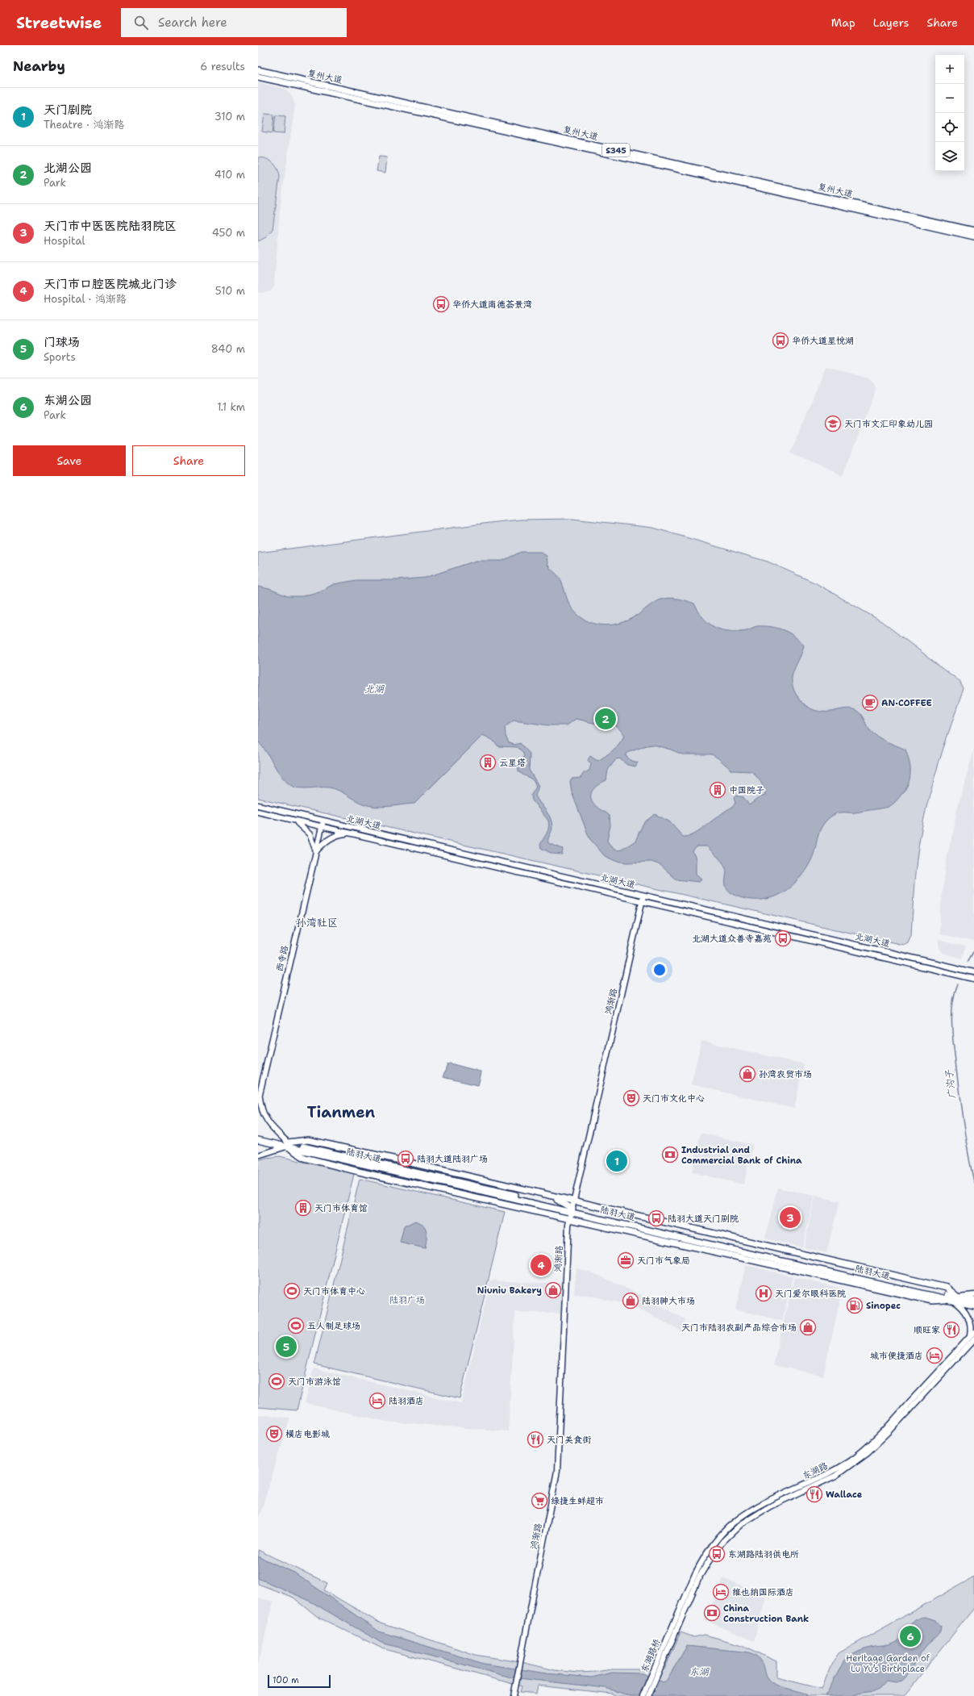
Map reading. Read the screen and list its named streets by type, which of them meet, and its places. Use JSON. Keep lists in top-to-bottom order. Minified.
{"streets":{"main road":["复州大道","S345","北湖大道","西寺路","鸿渐路","陆羽大道","东湖路","东湖路桥"]},"crossings":[["北湖大道","西寺路"],["北湖大道","鸿渐路"],["鸿渐路","陆羽大道"],["东湖路","东湖路桥"]],"districts":["孙湾社区","Tianmen"],"water":["北湖","广沟子","东湖"],"parks":["陆羽广场","Heritage Garden of Lu Yu’s Birthplace"],"places":{"bus stop":["华侨大道南德荟景湾","华侨大道星悦湖","北湖大道众善寺嘉苑","陆羽大道陆羽广场","陆羽大道天门剧院","东湖路陆羽供电所"],"school or university":["天门市文汇印象幼儿园"],"cafe":["AN·COFFEE"],"building":["云星塔","中国院子","天门市体育馆"],"shop":["孙湾农贸市场","Niuniu Bakery","陆羽神大市场","天门市陆羽农副产品综合市场"],"theatre":["天门市文化中心","横店电影城"],"bank":["Industrial and Commercial Bank of China","China Construction Bank"],"office":["天门市气象局"],"sports":["天门市体育中心","五人制足球场","天门市游泳馆"],"hospital":["天门爱尔眼科医院"],"fuel station":["Sinopec"],"restaurant":["顺旺家","天门美食街","Wallace"],"hotel":["城市便捷酒店","陆羽酒店","维也纳国际酒店"],"supermarket":["绿捷生鲜超市"]},"scale_bar":"100 m","page":{"header":"Streetwise","search":"Search here","nav":["Map","Layers","Share"],"heading":["Nearby","6 results"],"map_buttons":["+","−"],"list":[{"mark":"1","name":"天门剧院","note":"Theatre · 鸿渐路","value":"310 m"},{"mark":"2","name":"北湖公园","note":"Park","value":"410 m"},{"mark":"3","name":"天门市中医医院陆羽院区","note":"Hospital","value":"450 m"},{"mark":"4","name":"天门市口腔医院城北门诊","note":"Hospital · 鸿渐路","value":"510 m"},{"mark":"5","name":"门球场","note":"Sports","value":"840 m"},{"mark":"6","name":"东湖公园","note":"Park","value":"1.1 km"}],"buttons":["Save","Share"],"pins":["2","1","3","4","5","6"],"scale":"100 m"}}
